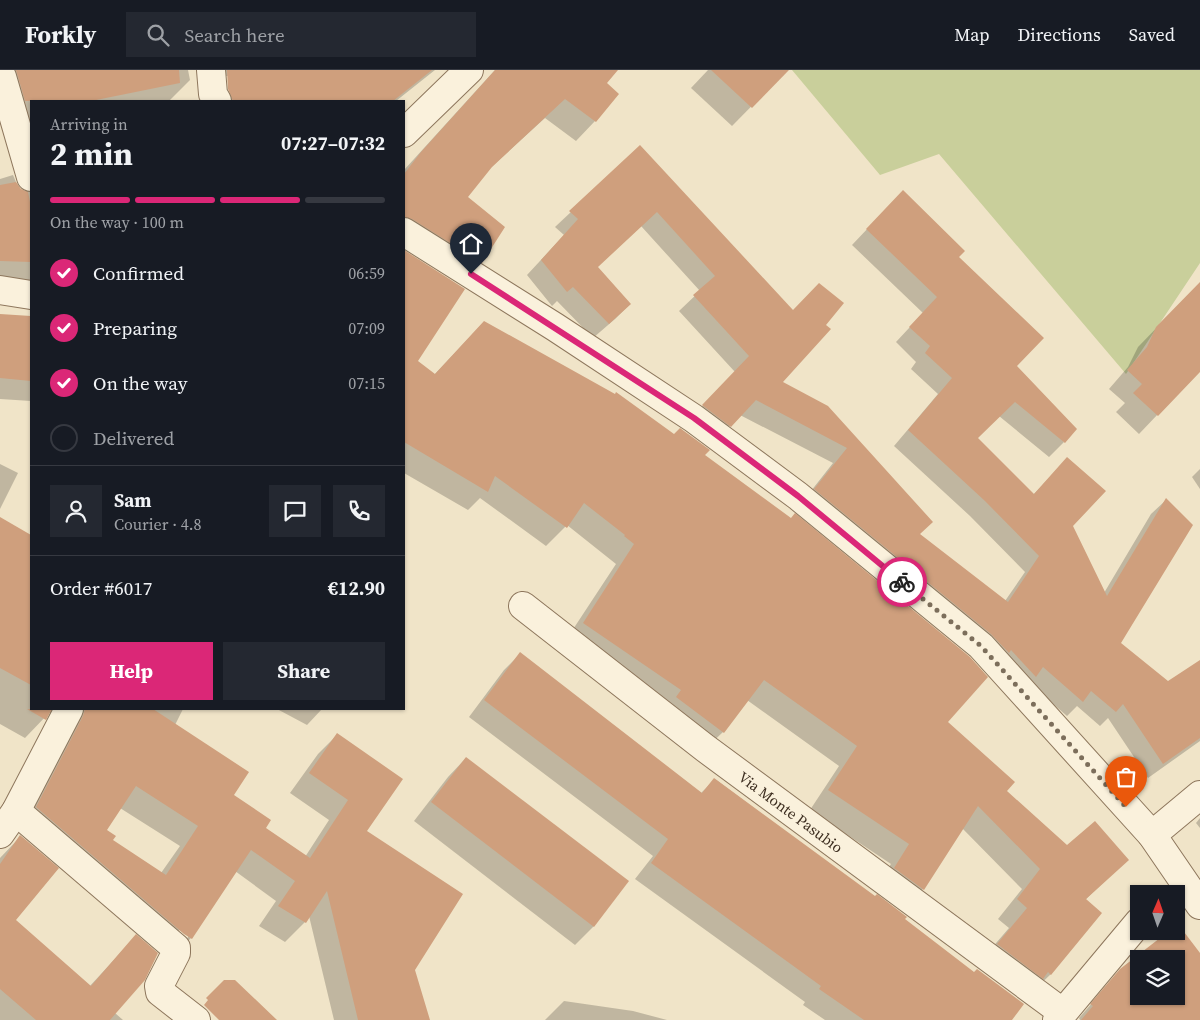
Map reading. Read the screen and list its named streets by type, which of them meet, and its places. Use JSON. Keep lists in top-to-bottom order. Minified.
{"streets":{"street":["Via Monte Pasubio"]},"north":"top","page":{"header":"Forkly","search":"Search here","nav":["Map","Directions","Saved"],"heading":["2 min","Arriving in","07:27–07:32"],"panel":["Sam","Courier · 4.8","Order #6017","€12.90"],"bar":"On the way · 100 m","list":[["Confirmed","06:59"],["Preparing","07:09"],["On the way","07:15"],"Delivered"],"buttons":["Help","Share"]}}
